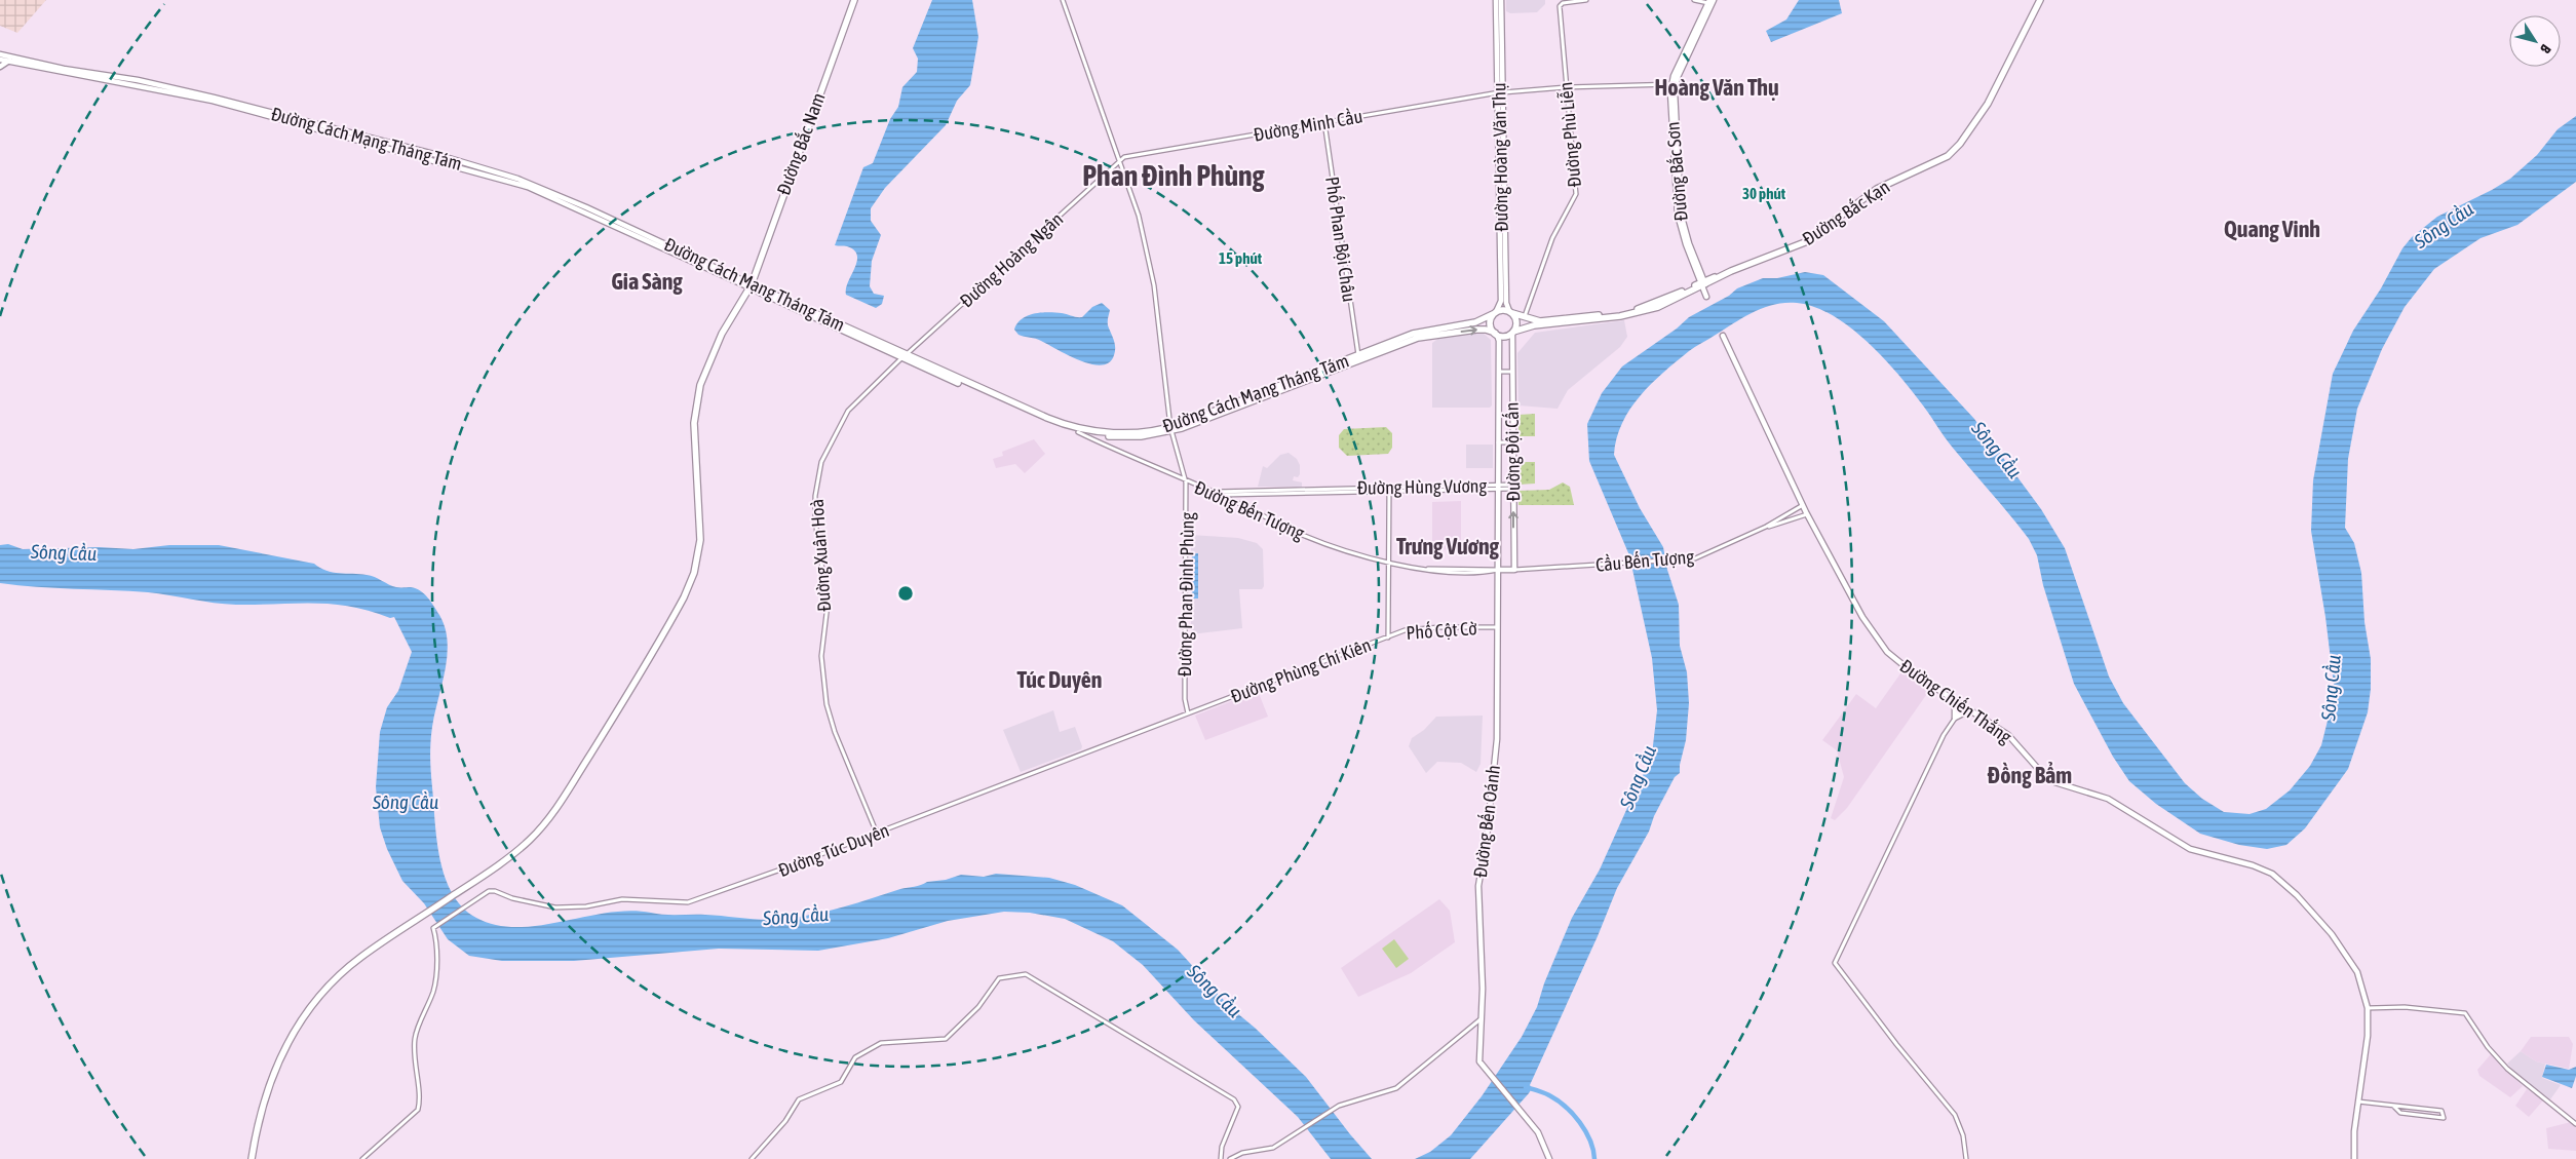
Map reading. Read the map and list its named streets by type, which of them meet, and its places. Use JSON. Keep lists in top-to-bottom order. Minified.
{"streets":{"highway":["Đường Cách Mạng Tháng Tám","Đường Bắc Nam","Đường Bắc Kạn"],"main road":["Đường Hoàng Văn Thụ","Đường Bắc Sơn","Đường Đội Cấn","Đường Bến Tượng","Đường Chiến Thắng","Đường Bến Oánh"],"street":["Đường Minh Cầu","Đường Phù Liễn","Phố Phan Bội Châu","Đường Hoàng Ngân","Đường Hùng Vương","Đường Xuân Hoà","Cầu Bến Tượng","Đường Phan Đình Phùng","Phố Cột Cờ","Đường Phùng Chí Kiên","Đường Túc Duyên"]},"crossings":[["Đường Minh Cầu","Đường Phù Liễn"],["Đường Minh Cầu","Đường Hoàng Văn Thụ"],["Đường Minh Cầu","Đường Bắc Sơn"],["Đường Minh Cầu","Phố Phan Bội Châu"],["Đường Minh Cầu","Đường Hoàng Ngân"],["Đường Minh Cầu","Đường Phan Đình Phùng"],["Đường Phù Liễn","Đường Bắc Kạn"],["Đường Cách Mạng Tháng Tám","Đường Bắc Nam"],["Đường Cách Mạng Tháng Tám","Đường Hoàng Văn Thụ"],["Đường Cách Mạng Tháng Tám","Đường Bắc Kạn"],["Đường Cách Mạng Tháng Tám","Phố Phan Bội Châu"],["Đường Cách Mạng Tháng Tám","Đường Hoàng Ngân"],["Đường Cách Mạng Tháng Tám","Đường Đội Cấn"],["Đường Cách Mạng Tháng Tám","Đường Bến Tượng"],["Đường Cách Mạng Tháng Tám","Đường Xuân Hoà"],["Đường Cách Mạng Tháng Tám","Đường Phan Đình Phùng"],["Đường Hoàng Văn Thụ","Đường Bắc Kạn"],["Đường Hoàng Văn Thụ","Đường Đội Cấn"],["Đường Bắc Sơn","Đường Bắc Kạn"],["Đường Bắc Kạn","Đường Đội Cấn"],["Đường Hoàng Ngân","Đường Xuân Hoà"],["Đường Hoàng Ngân","Đường Phan Đình Phùng"],["Đường Đội Cấn","Đường Hùng Vương"],["Đường Đội Cấn","Đường Bến Tượng"],["Đường Đội Cấn","Đường Bến Oánh"],["Đường Hùng Vương","Đường Bến Tượng"],["Đường Hùng Vương","Đường Phùng Chí Kiên"],["Đường Bến Tượng","Cầu Bến Tượng"],["Đường Bến Tượng","Đường Phan Đình Phùng"],["Đường Bến Tượng","Đường Phùng Chí Kiên"],["Đường Bến Tượng","Đường Bến Oánh"],["Đường Xuân Hoà","Đường Túc Duyên"],["Đường Phan Đình Phùng","Đường Phùng Chí Kiên"],["Đường Phan Đình Phùng","Đường Túc Duyên"],["Phố Cột Cờ","Đường Phùng Chí Kiên"],["Phố Cột Cờ","Đường Bến Oánh"],["Đường Phùng Chí Kiên","Đường Túc Duyên"]],"districts":["Hoàng Văn Thụ","Phan Đình Phùng","Quang Vinh","Gia Sàng","Trưng Vương","Túc Duyên","Đồng Bẩm"],"water":["Sông Cầu"],"north":"bottom right","rings":["30 phút","15 phút"]}
